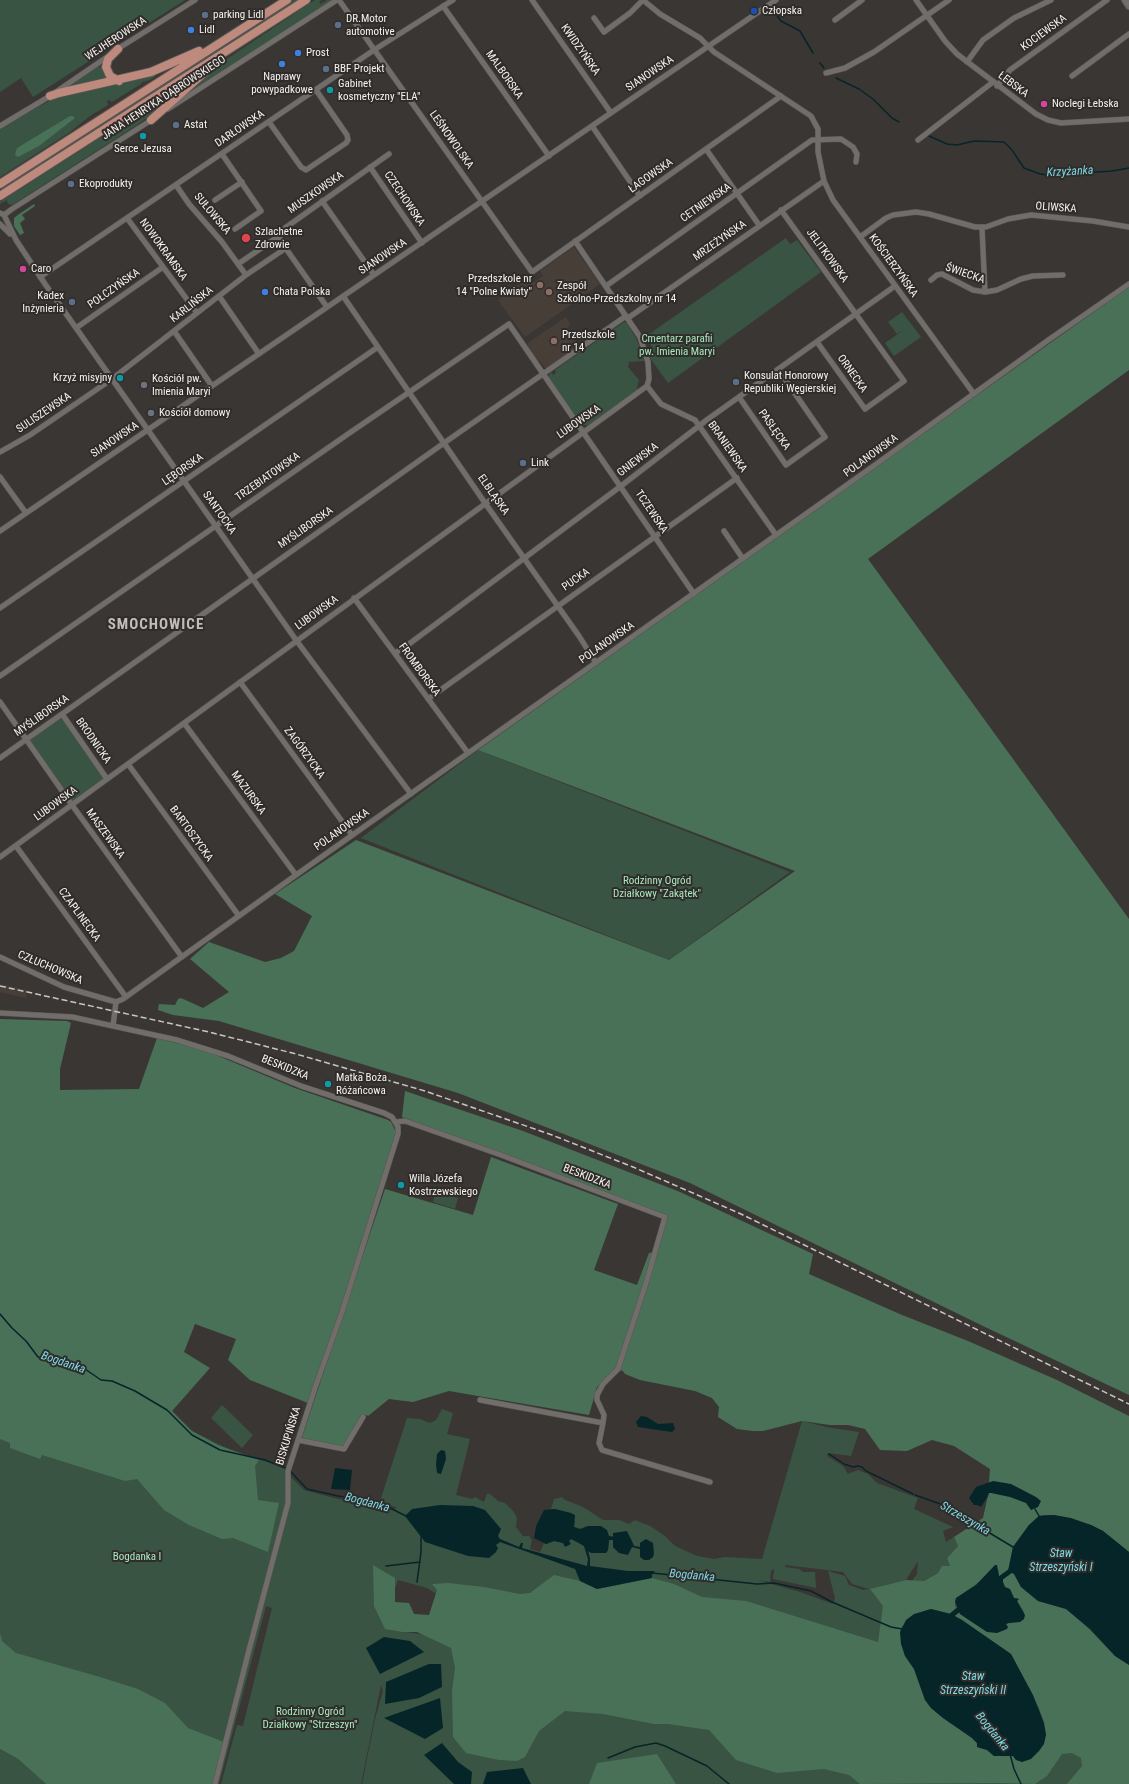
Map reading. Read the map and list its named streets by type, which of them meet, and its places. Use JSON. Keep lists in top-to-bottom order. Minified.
{"streets":{"main road":["JANA HENRYKA DĄBROWSKIEGO"],"street":["KOCIEWSKA","WEJHEROWSKA","KWIDZYŃSKA","SIANOWSKA","MALBORSKA","ŁEBSKA","DARŁOWSKA","LEŚNOWOLSKA","ŁAGOWSKA","MUSZKOWSKA","CZECHOWSKA","CETNIEWSKA","OLIWSKA","SUŁOWSKA","MRZEŻYŃSKA","NOWOKRAMSKA","JELITKOWSKA","KOŚCIERZYŃSKA","ŚWIECKA","POŁCZYŃSKA","KARLIŃSKA","ORNECKA","SULISZEWSKA","LUBOWSKA","PASŁĘCKA","BRANIEWSKA","POLANOWSKA","GNIEWSKA","LĘBORSKA","TRZEBIATOWSKA","ELBLĄSKA","TCZEWSKA","SANTOCKA","MYŚLIBORSKA","PUCKA","FROMBORSKA","BRODNICKA","ZAGÓRZYCKA","MAZURSKA","MASZEWSKA","BARTOSZYCKA","CZAPLINECKA","CZŁUCHOWSKA","BESKIDZKA","BISKUPIŃSKA"]},"crossings":[["KOCIEWSKA","ŁEBSKA"],["KWIDZYŃSKA","SIANOWSKA"],["SIANOWSKA","MALBORSKA"],["SIANOWSKA","LEŚNOWOLSKA"],["SIANOWSKA","CZECHOWSKA"],["SIANOWSKA","KOŚCIERZYŃSKA"],["SIANOWSKA","ELBLĄSKA"],["SIANOWSKA","SANTOCKA"],["MALBORSKA","DARŁOWSKA"],["JANA HENRYKA DĄBROWSKIEGO","LEŚNOWOLSKA"],["JANA HENRYKA DĄBROWSKIEGO","SANTOCKA"],["DARŁOWSKA","LEŚNOWOLSKA"],["DARŁOWSKA","SUŁOWSKA"],["DARŁOWSKA","NOWOKRAMSKA"],["DARŁOWSKA","SANTOCKA"],["LEŚNOWOLSKA","ŁAGOWSKA"],["ŁAGOWSKA","KOŚCIERZYŃSKA"],["MUSZKOWSKA","CZECHOWSKA"],["MUSZKOWSKA","SUŁOWSKA"],["CETNIEWSKA","KOŚCIERZYŃSKA"],["OLIWSKA","KOŚCIERZYŃSKA"],["SUŁOWSKA","KARLIŃSKA"],["MRZEŻYŃSKA","JELITKOWSKA"],["MRZEŻYŃSKA","KOŚCIERZYŃSKA"],["MRZEŻYŃSKA","MYŚLIBORSKA"],["NOWOKRAMSKA","POŁCZYŃSKA"],["NOWOKRAMSKA","KARLIŃSKA"],["JELITKOWSKA","ORNECKA"],["JELITKOWSKA","GNIEWSKA"],["KOŚCIERZYŃSKA","POLANOWSKA"],["KOŚCIERZYŃSKA","GNIEWSKA"],["POŁCZYŃSKA","SANTOCKA"],["KARLIŃSKA","SULISZEWSKA"],["KARLIŃSKA","SANTOCKA"],["ORNECKA","GNIEWSKA"],["SULISZEWSKA","SANTOCKA"],["LUBOWSKA","BRANIEWSKA"],["LUBOWSKA","ELBLĄSKA"],["LUBOWSKA","TCZEWSKA"],["LUBOWSKA","SANTOCKA"],["LUBOWSKA","FROMBORSKA"],["LUBOWSKA","BRODNICKA"],["LUBOWSKA","ZAGÓRZYCKA"],["LUBOWSKA","MAZURSKA"],["LUBOWSKA","MASZEWSKA"],["LUBOWSKA","BARTOSZYCKA"],["LUBOWSKA","CZAPLINECKA"],["PASŁĘCKA","GNIEWSKA"],["BRANIEWSKA","POLANOWSKA"],["BRANIEWSKA","GNIEWSKA"],["BRANIEWSKA","PUCKA"],["POLANOWSKA","ELBLĄSKA"],["POLANOWSKA","TCZEWSKA"],["POLANOWSKA","SANTOCKA"],["POLANOWSKA","FROMBORSKA"],["POLANOWSKA","ZAGÓRZYCKA"],["POLANOWSKA","MAZURSKA"],["POLANOWSKA","MASZEWSKA"],["POLANOWSKA","BARTOSZYCKA"],["POLANOWSKA","CZAPLINECKA"],["POLANOWSKA","CZŁUCHOWSKA"],["GNIEWSKA","ELBLĄSKA"],["GNIEWSKA","TCZEWSKA"],["GNIEWSKA","FROMBORSKA"],["LĘBORSKA","ELBLĄSKA"],["LĘBORSKA","SANTOCKA"],["TRZEBIATOWSKA","ELBLĄSKA"],["TRZEBIATOWSKA","TCZEWSKA"],["TRZEBIATOWSKA","SANTOCKA"],["ELBLĄSKA","MYŚLIBORSKA"],["ELBLĄSKA","PUCKA"],["TCZEWSKA","MYŚLIBORSKA"],["TCZEWSKA","PUCKA"],["SANTOCKA","MYŚLIBORSKA"],["MYŚLIBORSKA","BRODNICKA"],["MYŚLIBORSKA","MASZEWSKA"],["PUCKA","FROMBORSKA"],["BESKIDZKA","BISKUPIŃSKA"]],"districts":["SMOCHOWICE"],"water":["Krzyżanka","Bogdanka","Strzeszynka","Staw Strzeszyński I","Staw Strzeszyński II"],"parks":["Cmentarz parafii pw. Imienia Maryi","Rodzinny Ogród Działkowy \"Zakątek\"","Bogdanka I","Rodzinny Ogród Działkowy \"Strzeszyn\""],"places":["Człopska","parking Lidl","DR.Motor automotive","Lidl","Prost","Naprawy powypadkowe","BBF Projekt","Gabinet kosmetyczny \"ELA\"","Noclegi Łebska","Astat","Serce Jezusa","Ekoprodukty","Szlachetne Zdrowie","Caro","Przedszkole nr 14 \"Polne Kwiaty\"","Chata Polska","Zespół Szkolno-Przedszkolny nr 14","Kadex Inżynieria","Przedszkole nr 14","Krzyż misyjny","Konsulat Honorowy Republiki Węgierskiej","Kościół pw. Imienia Maryi","Kościół domowy","Link","Matka Boża Różańcowa","Willa Józefa Kostrzewskiego"]}
